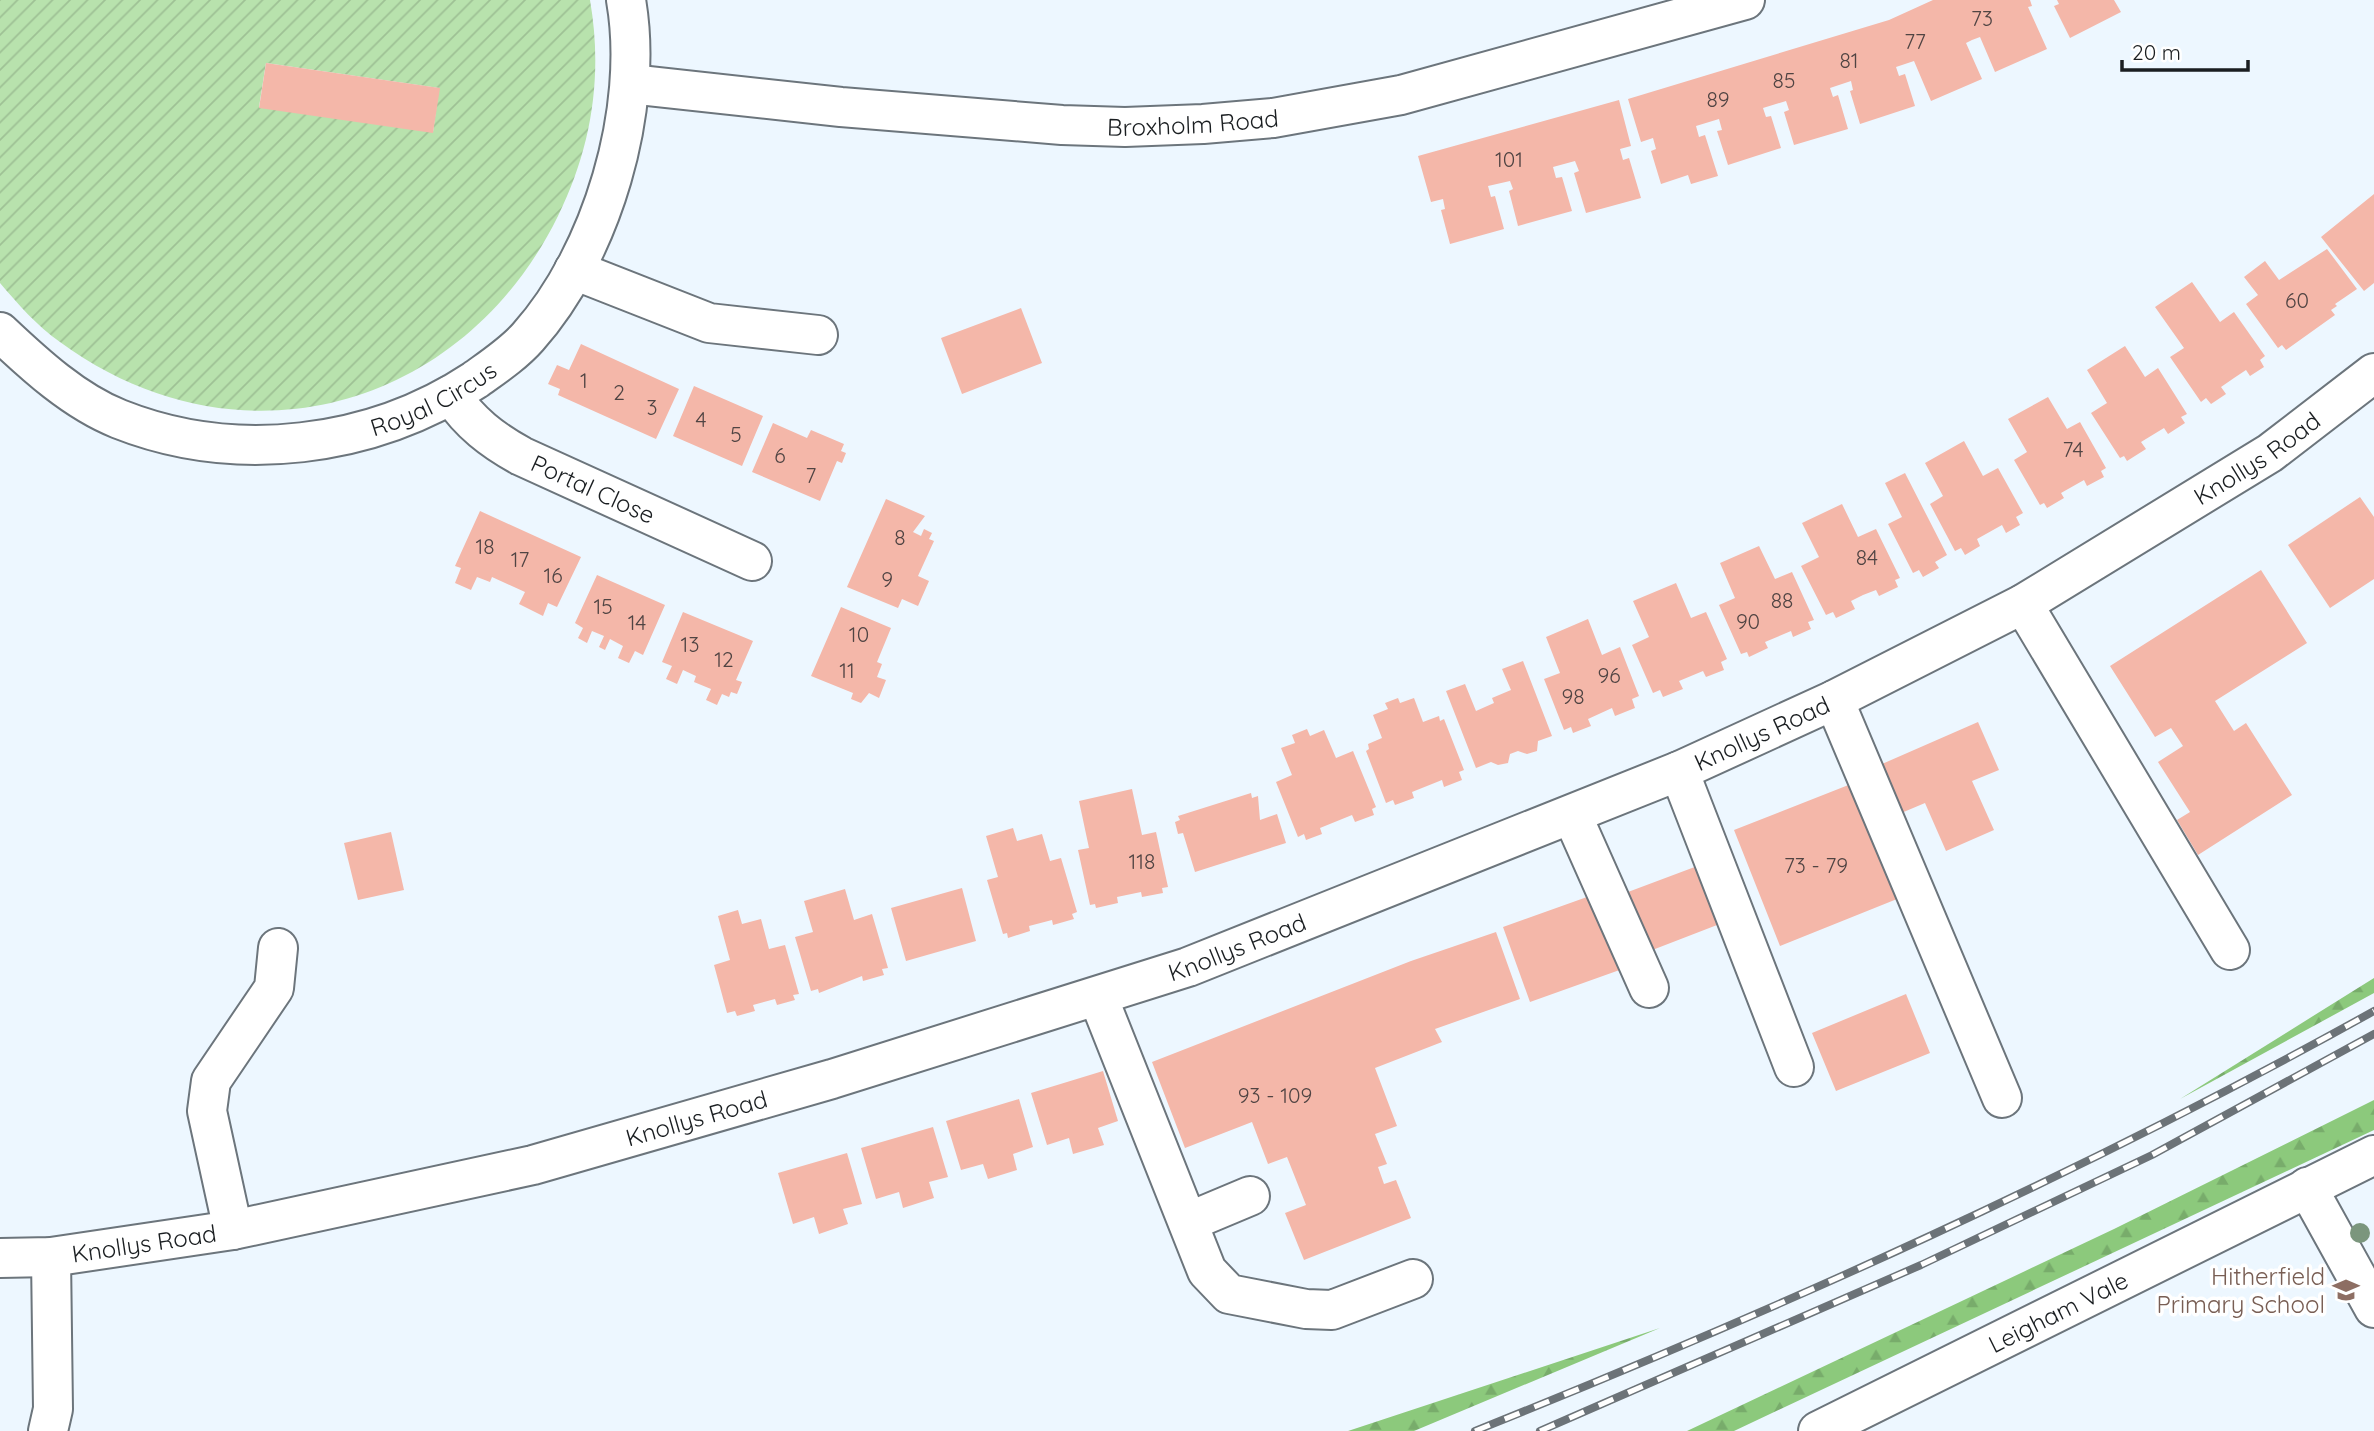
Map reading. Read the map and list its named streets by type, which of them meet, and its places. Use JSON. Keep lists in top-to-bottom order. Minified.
{"streets":{"street":["Broxholm Road","Royal Circus","Knollys Road","Portal Close","Leigham Vale"]},"crossings":[["Broxholm Road","Royal Circus"],["Royal Circus","Portal Close"]],"places":{"school or university":["Hitherfield Primary School"]},"house_numbers":["73","77","81","85","89","101","60","1","2","3","4","5","74","6","7","8","18","84","17","16","9","88","15","90","14","10","13","12","11","96","98","118","73 - 79","93 - 109"],"scale_bar":"20 m"}
